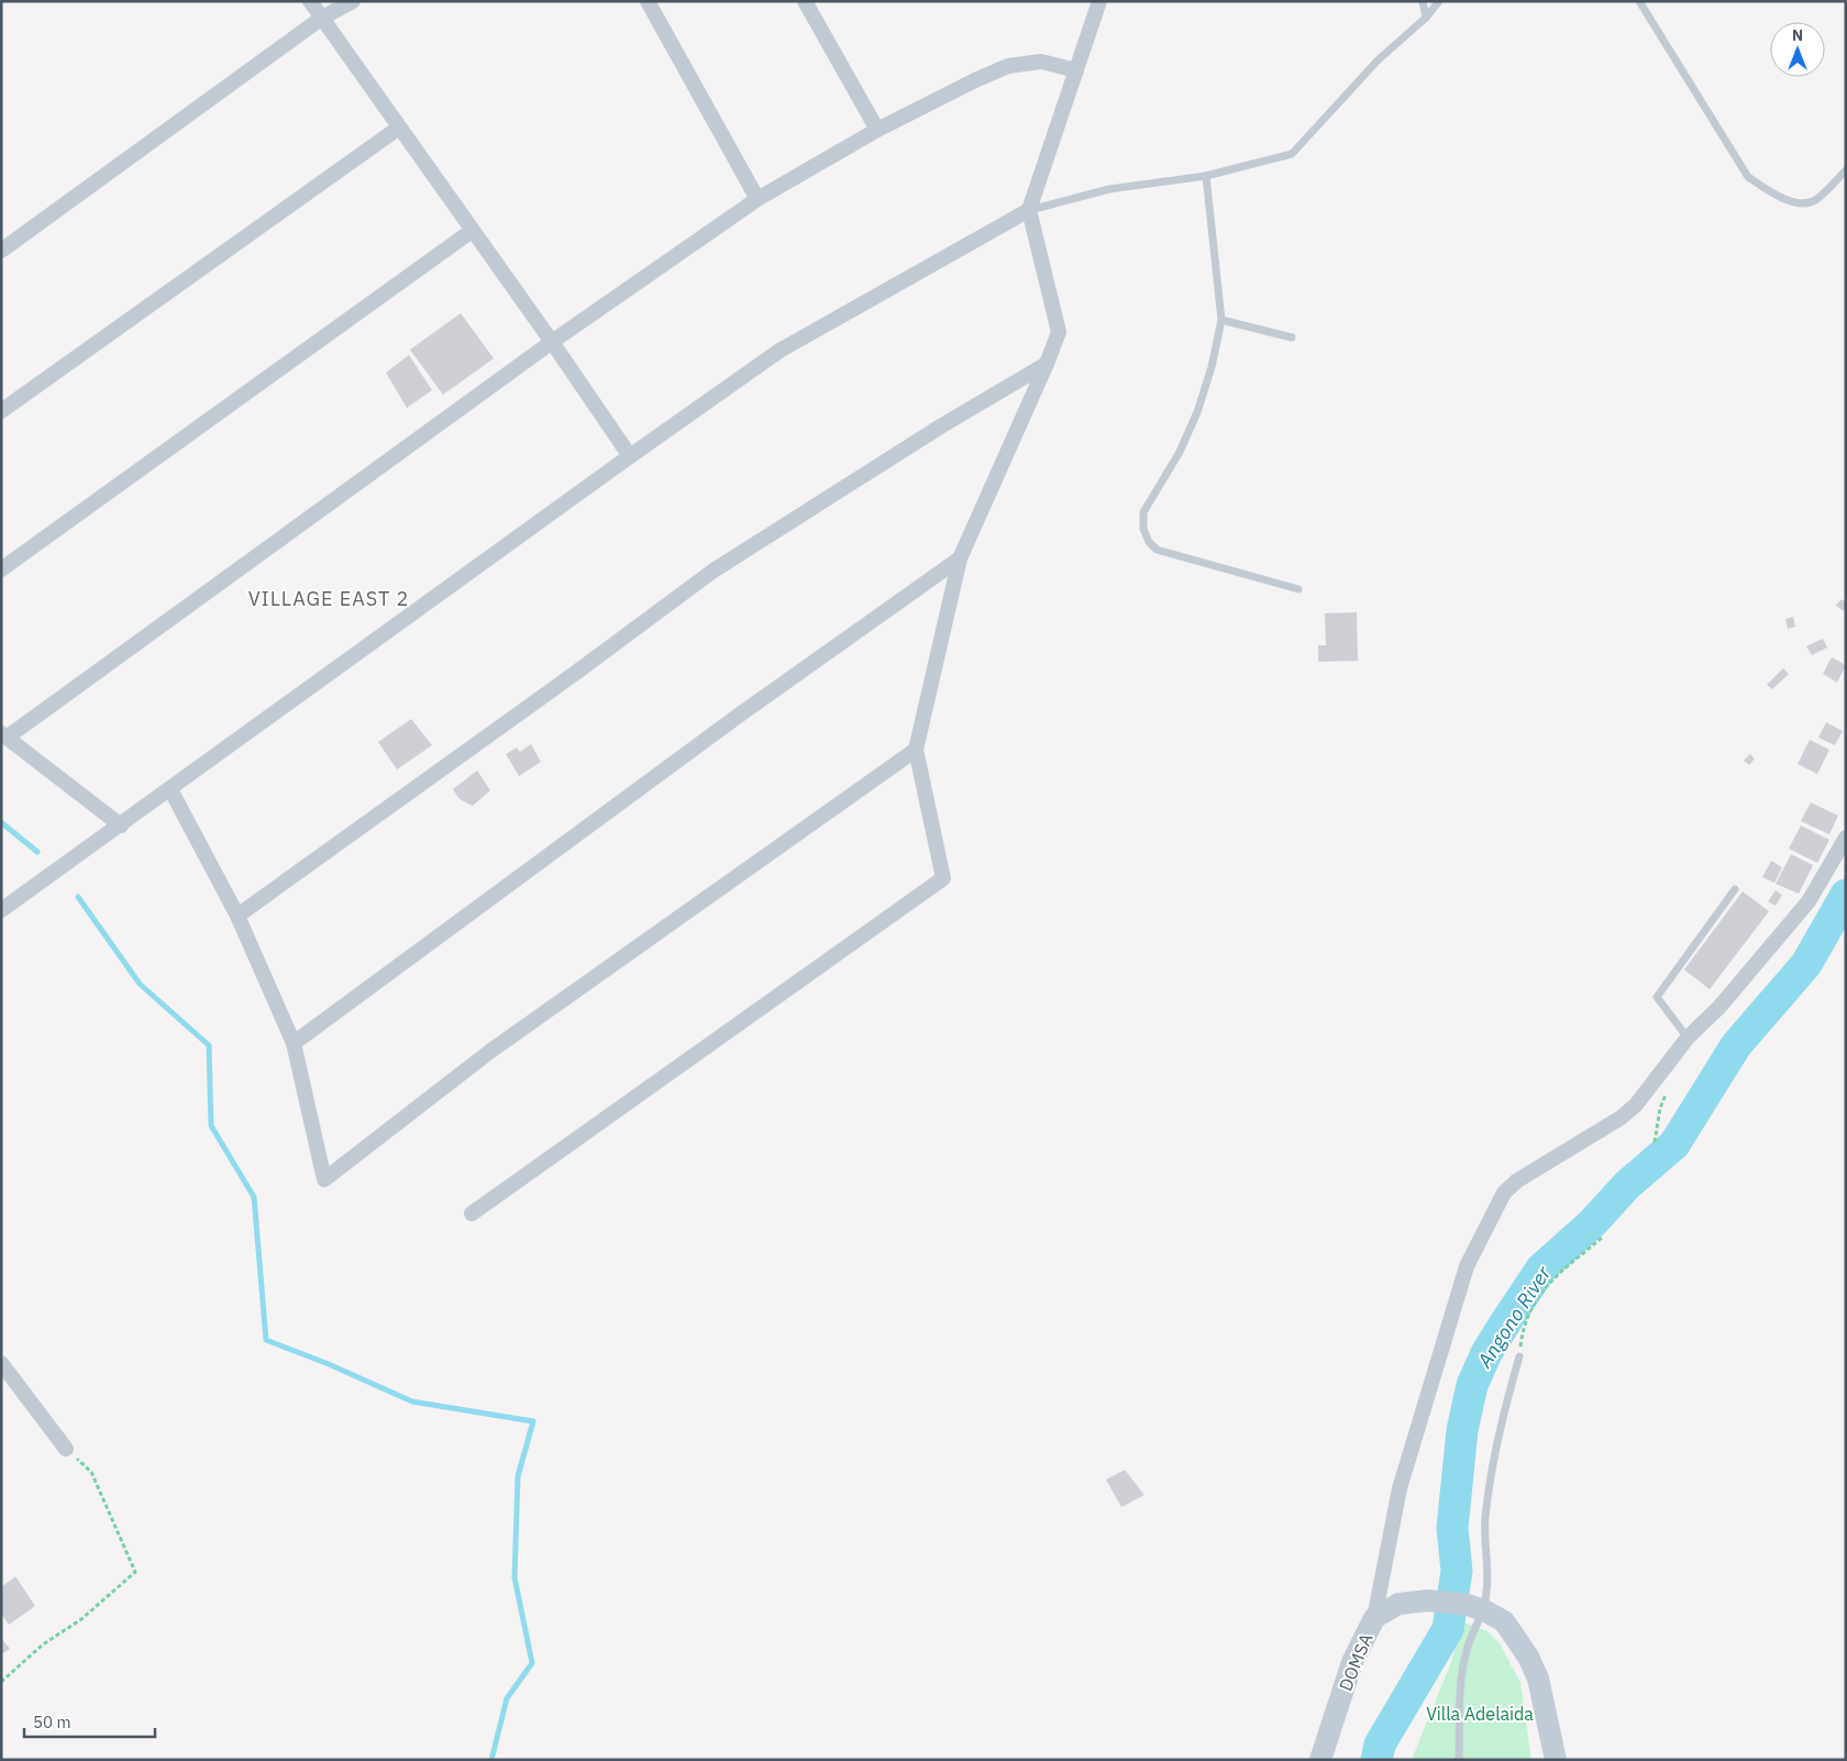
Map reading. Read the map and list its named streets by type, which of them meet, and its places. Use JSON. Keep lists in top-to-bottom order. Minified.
{"streets":{"main road":["DOMSA"]},"districts":["VILLAGE EAST 2"],"water":["Angono River"],"parks":["Villa Adelaida"],"scale_bar":"50 m","north":"top"}
